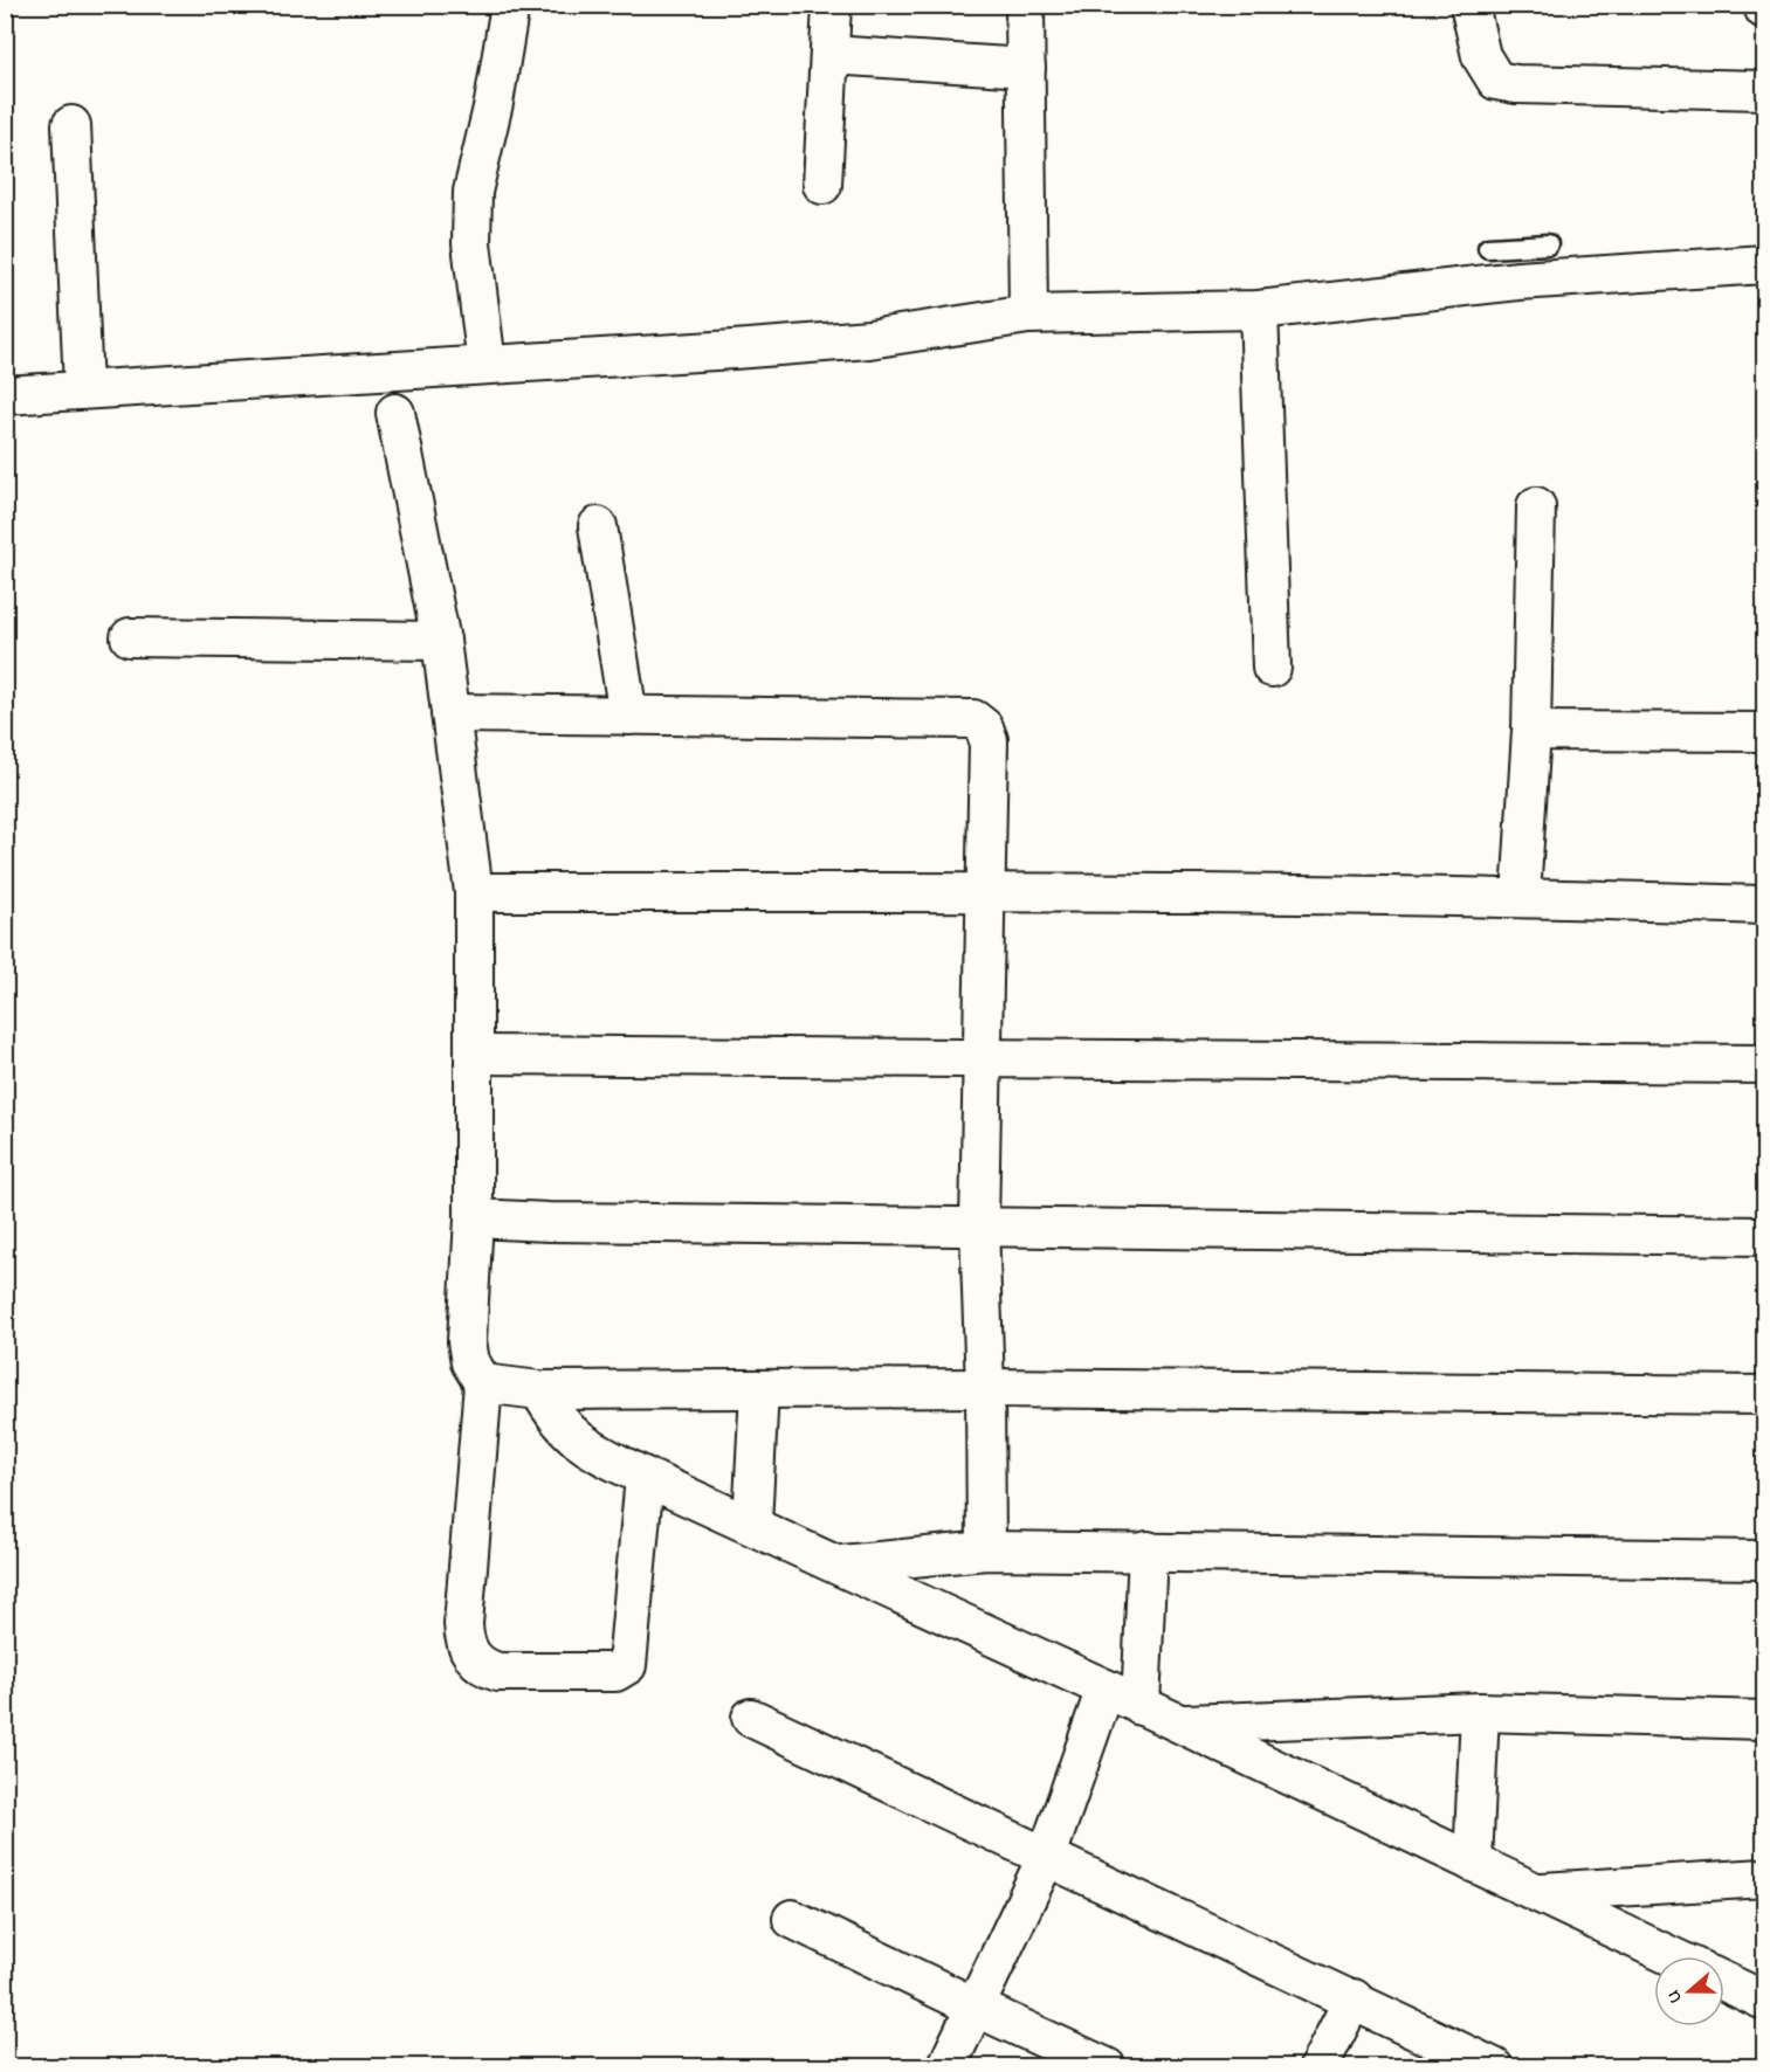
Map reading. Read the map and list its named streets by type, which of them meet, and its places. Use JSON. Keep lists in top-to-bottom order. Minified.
{"north":"left"}
